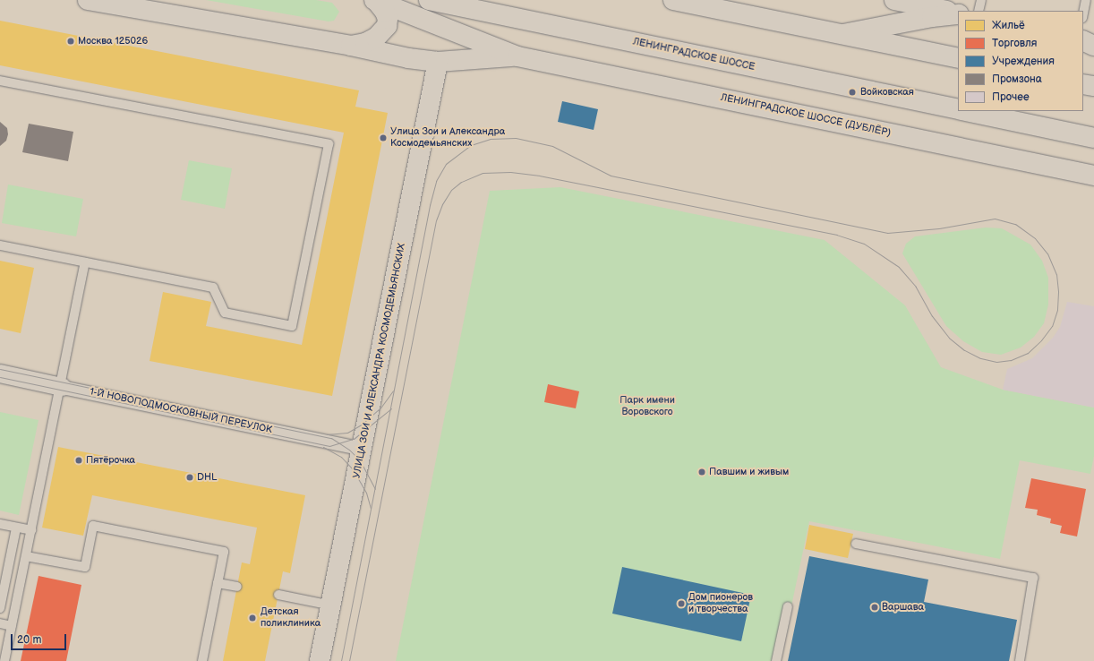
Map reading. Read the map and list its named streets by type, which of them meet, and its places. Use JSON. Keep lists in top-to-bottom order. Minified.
{"streets":{"main road":["ЛЕНИНГРАДСКОЕ ШОССЕ","ЛЕНИНГРАДСКОЕ ШОССЕ (ДУБЛЁР)","УЛИЦА ЗОИ И АЛЕКСАНДРА КОСМОДЕМЬЯНСКИХ"],"street":["1-Й НОВОПОДМОСКОВНЫЙ ПЕРЕУЛОК"]},"crossings":[["УЛИЦА ЗОИ И АЛЕКСАНДРА КОСМОДЕМЬЯНСКИХ","1-Й НОВОПОДМОСКОВНЫЙ ПЕРЕУЛОК"]],"parks":["Парк имени Воровского"],"places":["Москва 125026","Войковская","Улица Зои и Александра Космодемьянских","Пятёрочка","Павшим и живым","DHL","Дом пионеров и творчества","Варшава","Детская поликлиника"],"legend":["Жильё","Торговля","Учреждения","Промзона","Прочее"],"scale_bar":"20 m"}
